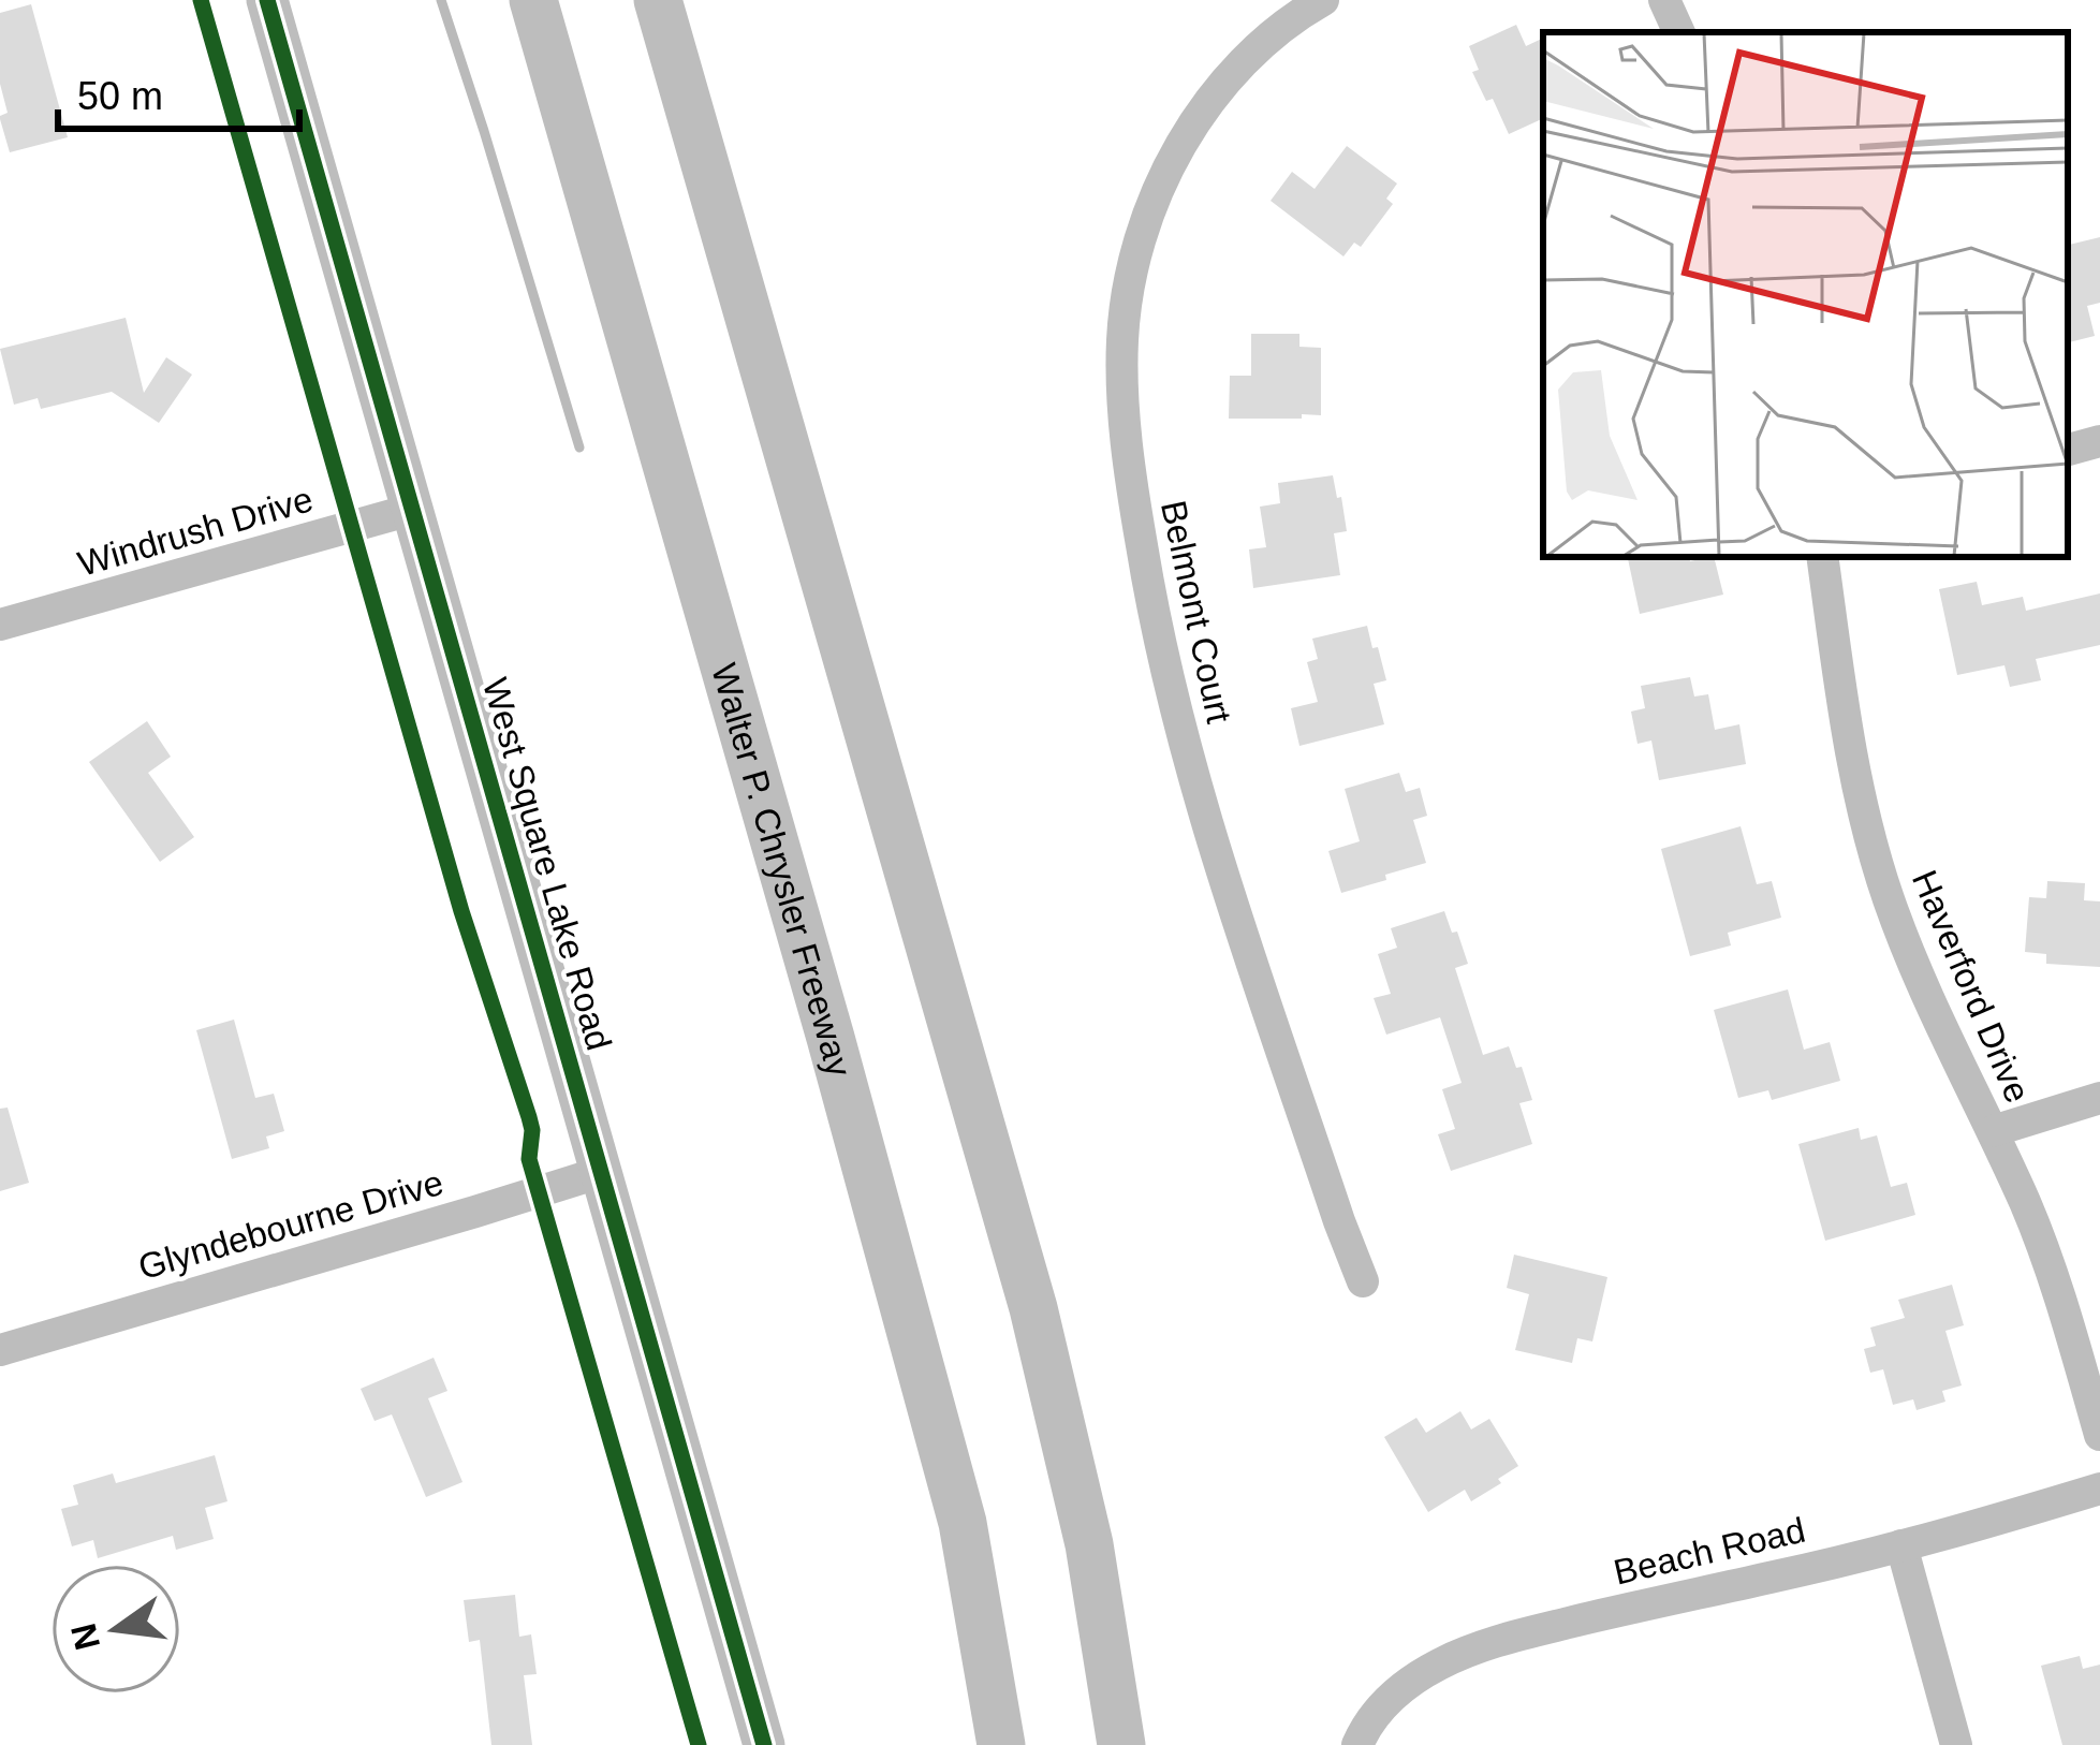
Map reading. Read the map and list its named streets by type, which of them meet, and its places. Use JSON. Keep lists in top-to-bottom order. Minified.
{"streets":{"highway":["Walter P. Chrysler Freeway"],"main road":["West Square Lake Road"],"street":["Windrush Drive","Belmont Court","Haverford Drive","Glyndebourne Drive","Beach Road"]},"crossings":[["Windrush Drive","West Square Lake Road"],["West Square Lake Road","Glyndebourne Drive"]],"scale_bar":"50 m","north":"left"}
